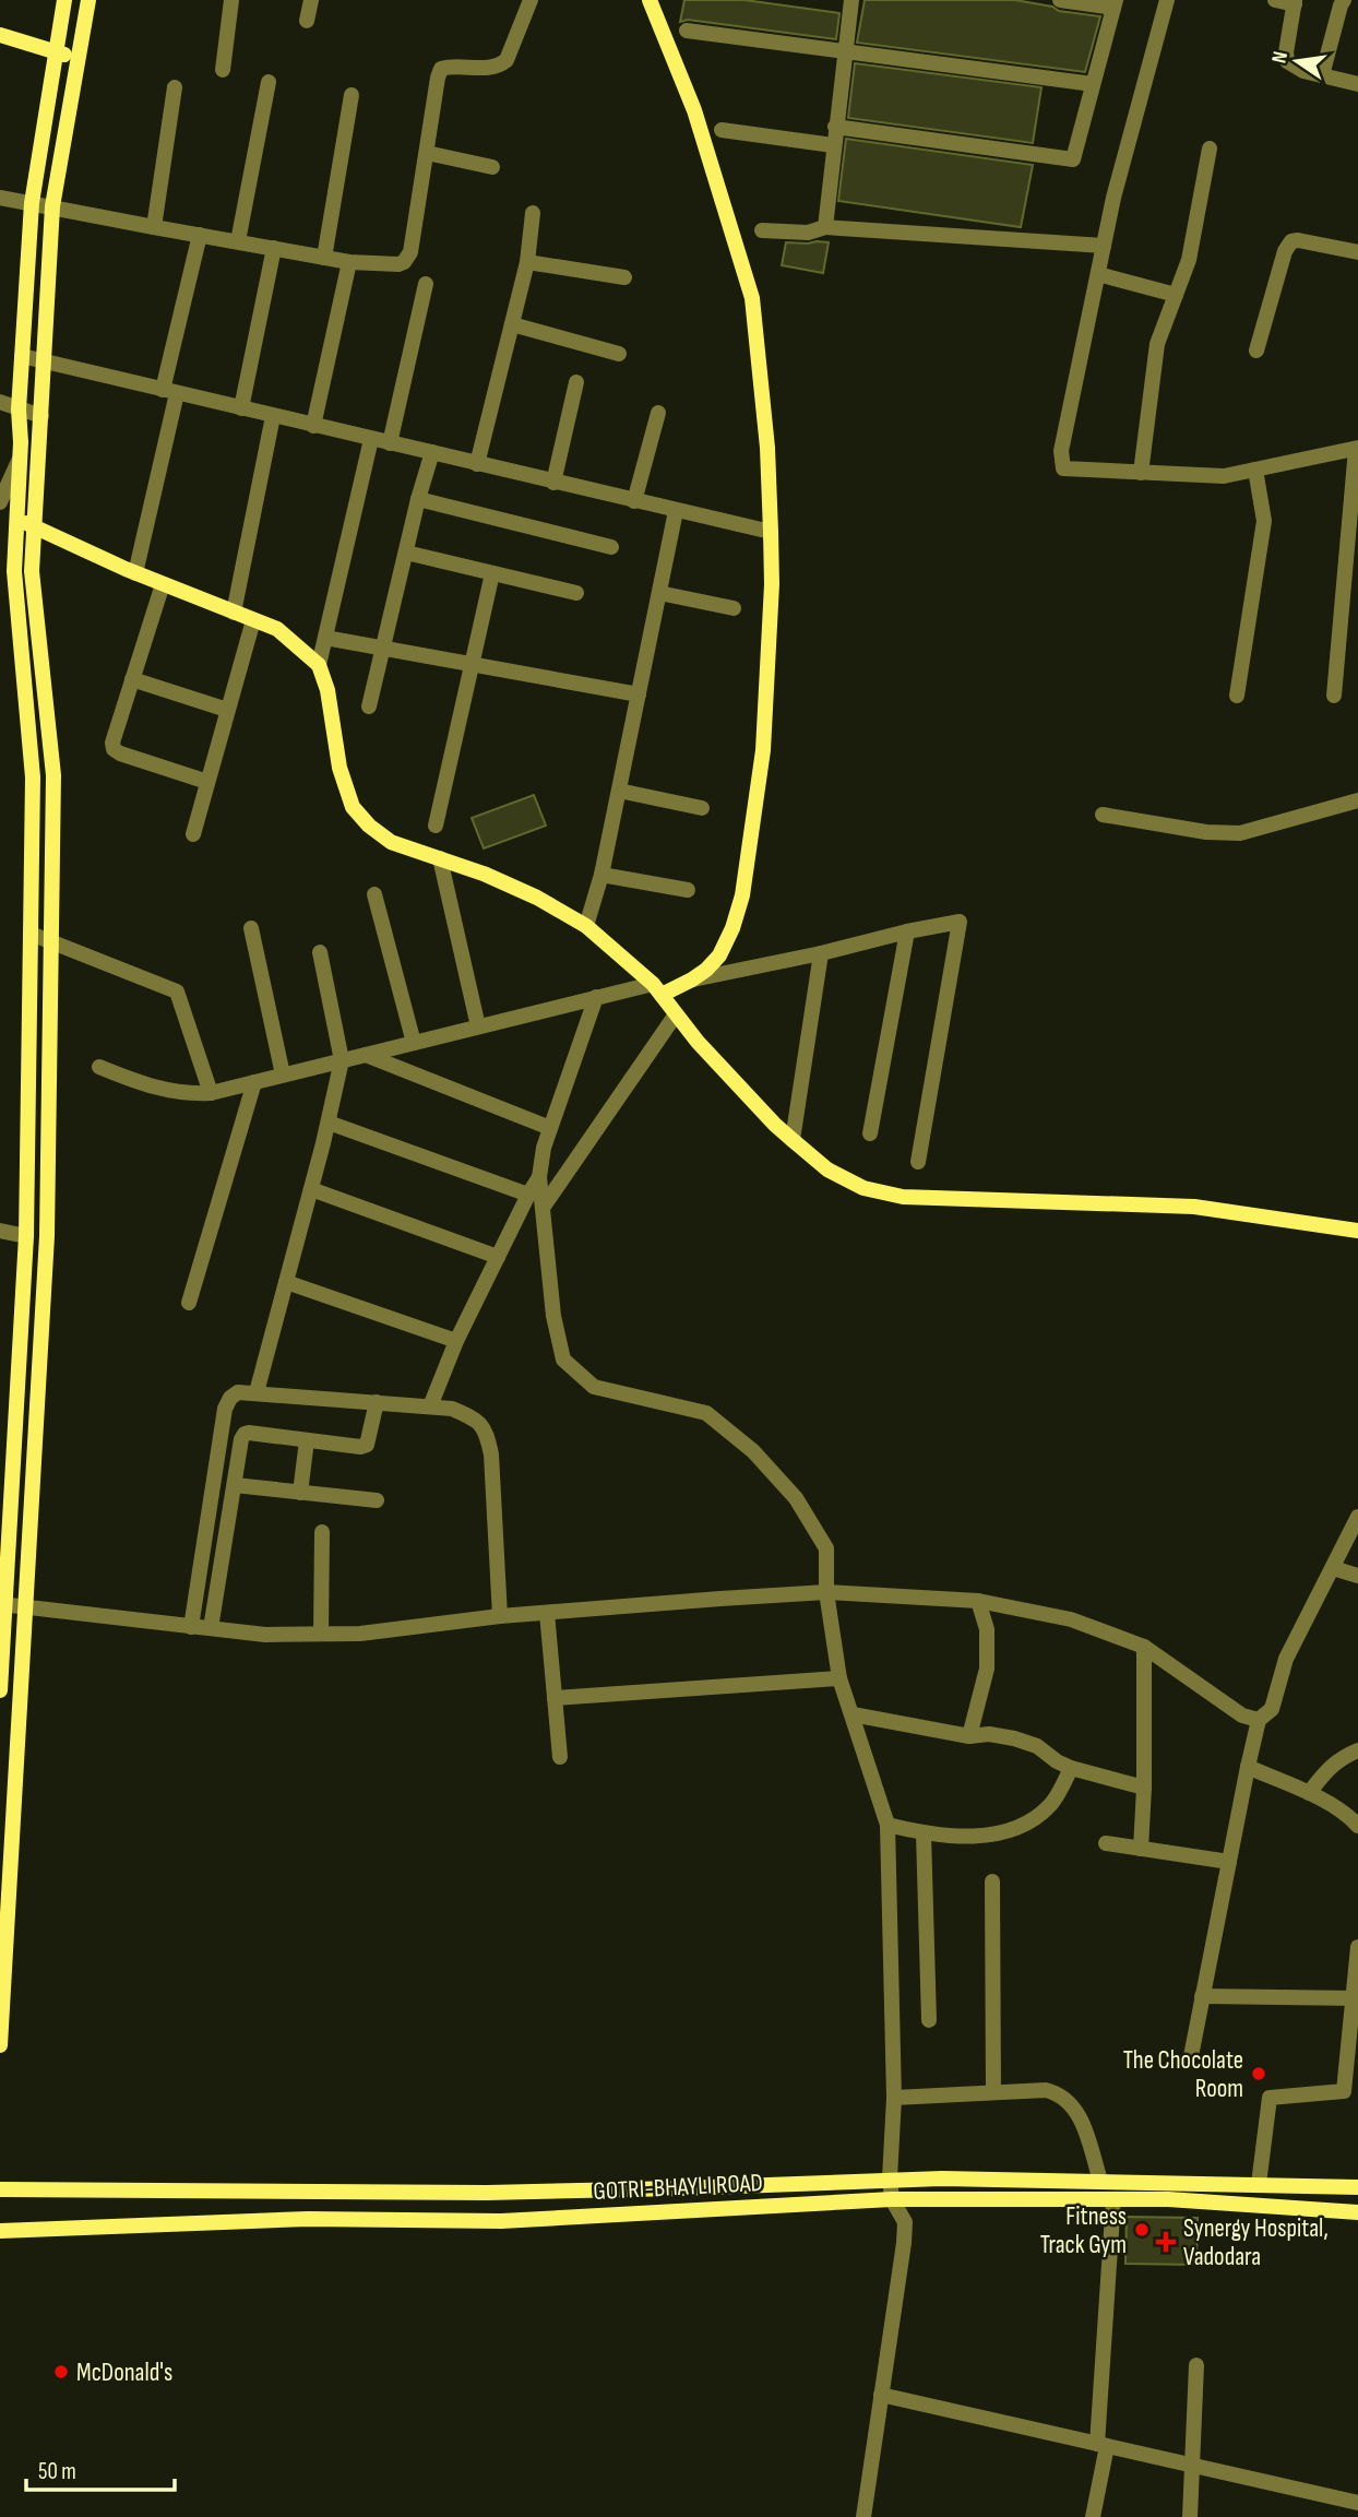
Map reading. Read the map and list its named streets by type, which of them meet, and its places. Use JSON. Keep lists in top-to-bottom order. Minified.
{"streets":{"street":["GOTRI-BHAYLI ROAD"]},"places":{"other":["The Chocolate Room","Fitness Track Gym","McDonald's"],"health":["Synergy Hospital, Vadodara"]},"scale_bar":"50 m","north":"left"}
